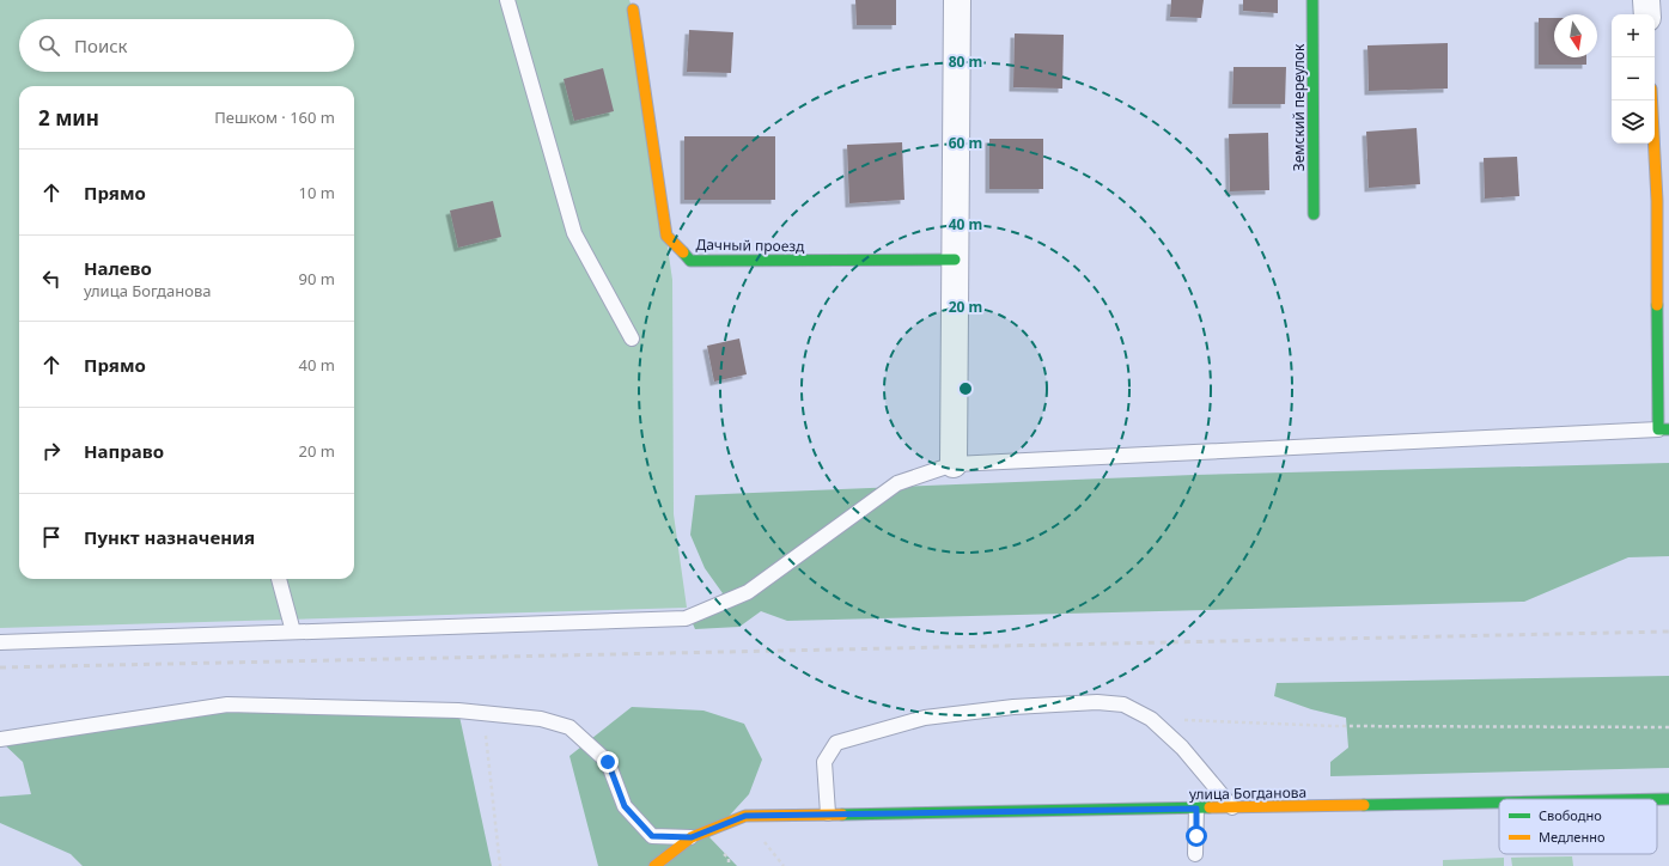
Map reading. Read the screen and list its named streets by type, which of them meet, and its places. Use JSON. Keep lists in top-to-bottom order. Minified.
{"streets":{"street":["Земский переулок","Дачный проезд","улица Богданова"]},"legend":["Свободно","Медленно"],"north":"bottom","page":{"map_buttons":["+","−"],"search":"Поиск","heading":["2 мин","Пешком · 160 m"],"list":[["Прямо","10 m"],["Налево","улица Богданова","90 m"],["Прямо","40 m"],["Направо","20 m"],"Пункт назначения"]},"rings":["80 m","60 m","40 m","20 m"]}
